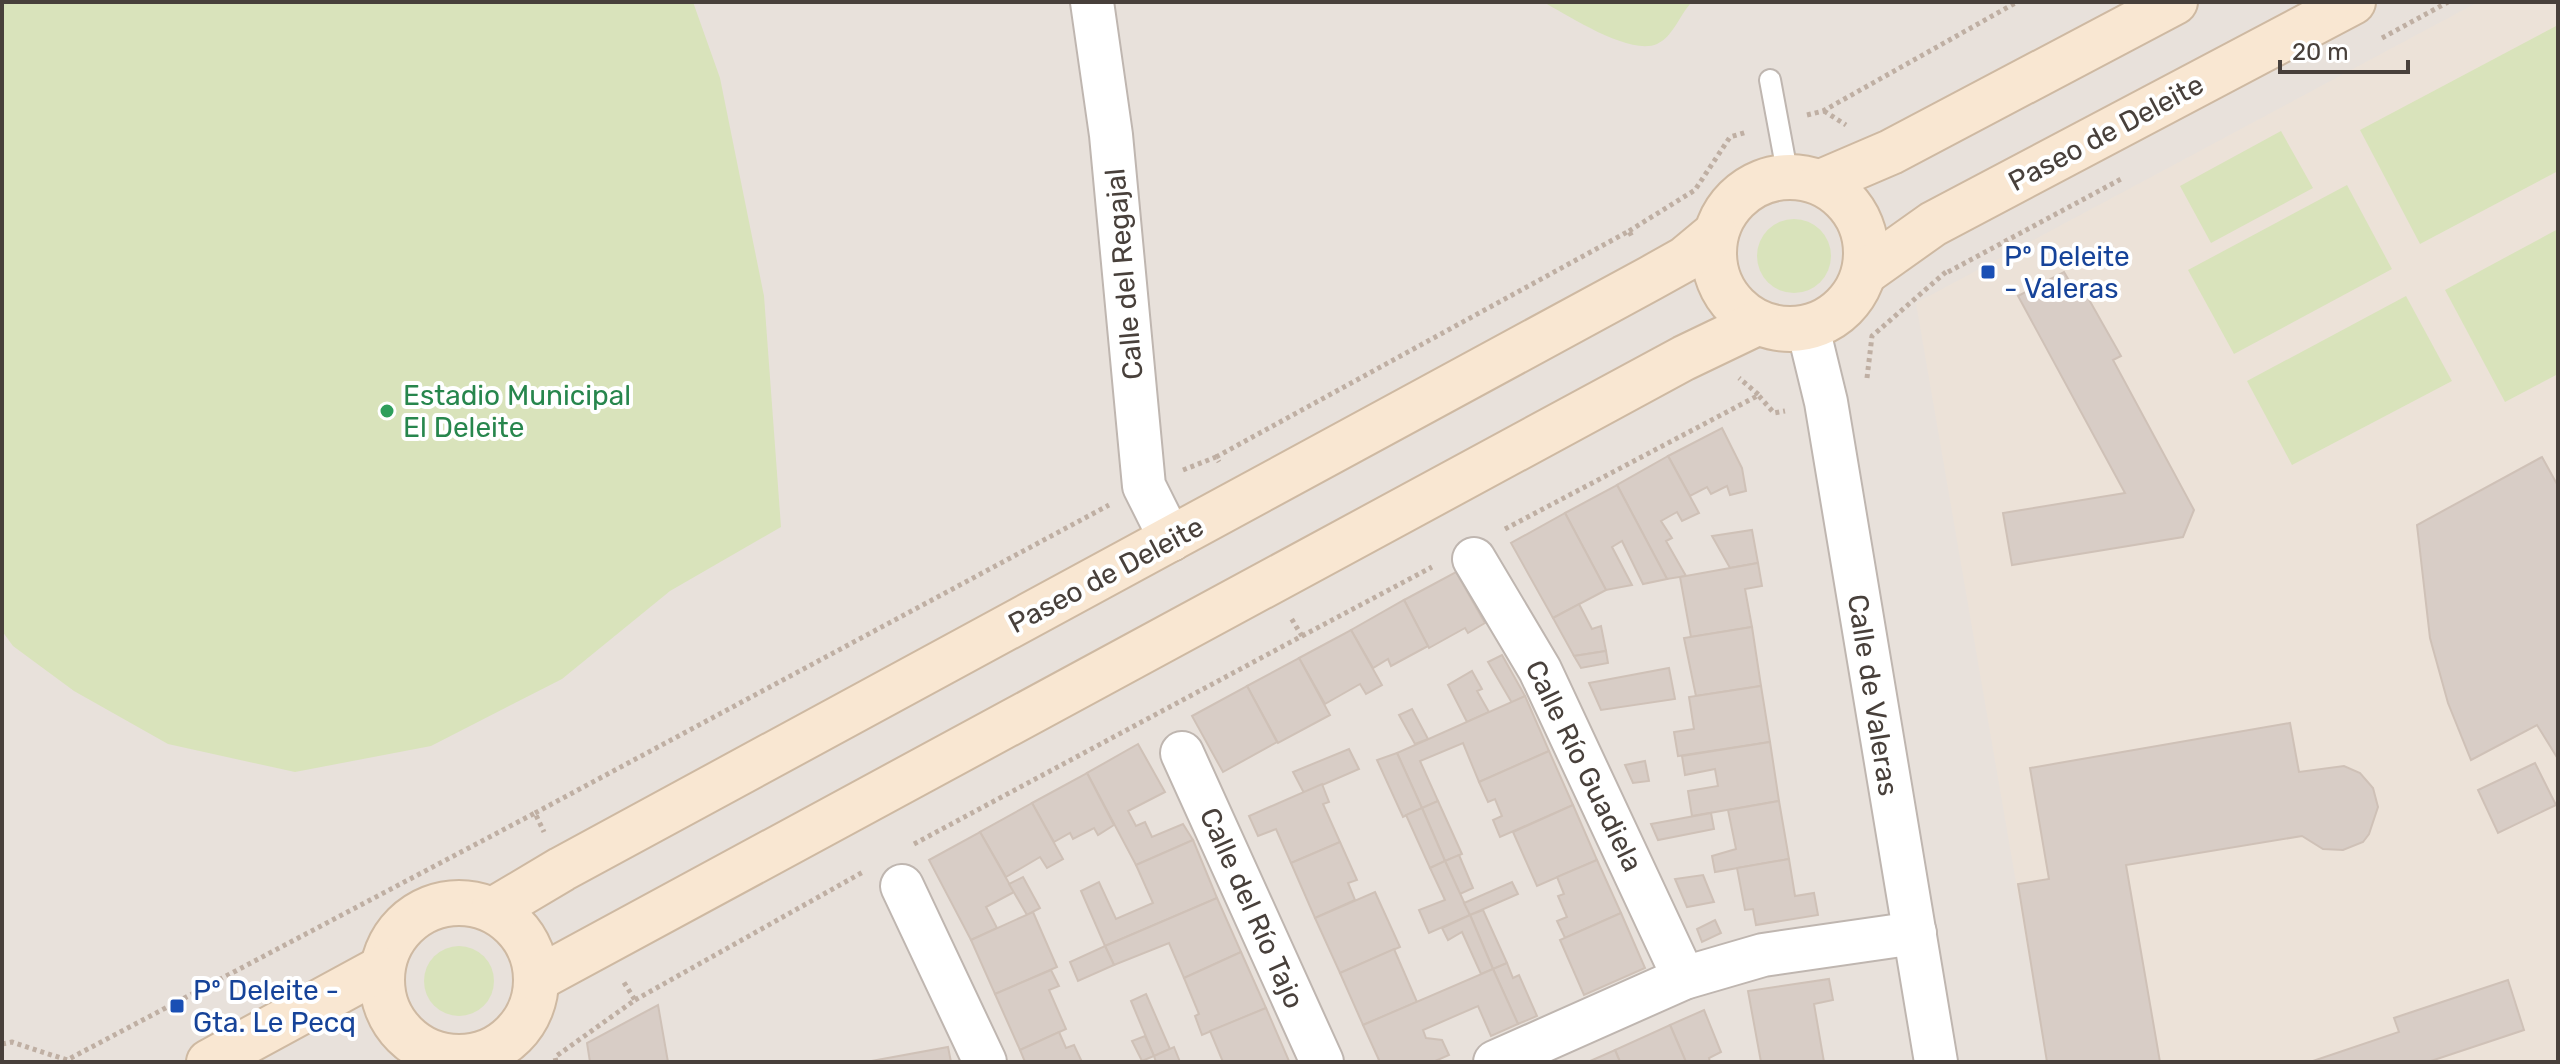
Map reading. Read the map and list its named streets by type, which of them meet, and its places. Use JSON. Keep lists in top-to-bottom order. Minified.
{"streets":{"main road":["Paseo de Deleite"],"street":["Calle del Regajal","Calle de Valeras","Calle Río Guadiela","Calle del Río Tajo"]},"crossings":[["Paseo de Deleite","Calle del Regajal"],["Paseo de Deleite","Calle de Valeras"]],"places":{"transit":["Pº Deleite - Valeras","Pº Deleite - Gta. Le Pecq"],"other":["Estadio Municipal El Deleite"]},"scale_bar":"20 m"}
